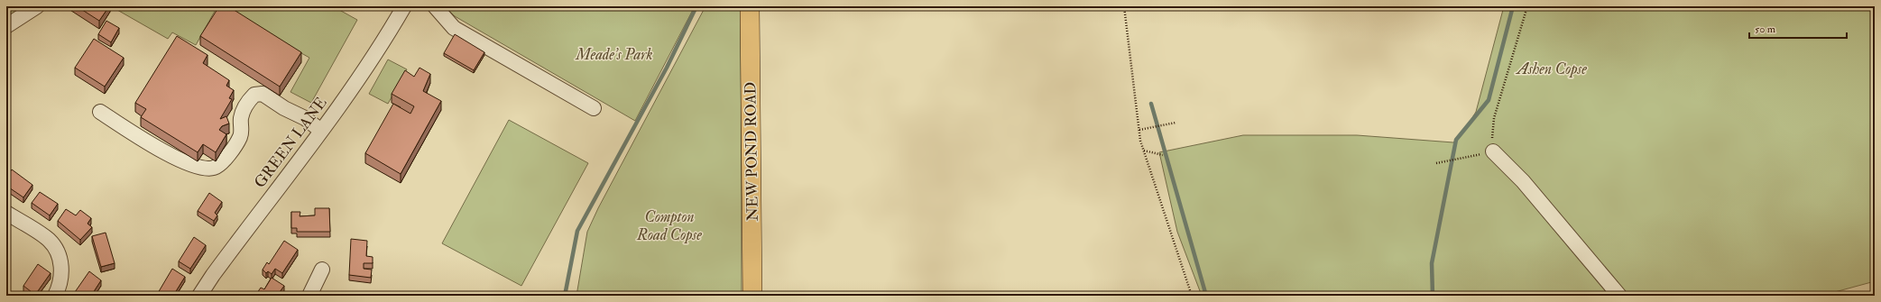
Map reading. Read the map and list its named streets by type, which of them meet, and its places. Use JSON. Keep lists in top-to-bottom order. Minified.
{"streets":{"main road":["NEW POND ROAD"],"street":["GREEN LANE"]},"parks":["Meade's Park","Ashen Copse","Compton Road Copse"],"scale_bar":"50 m"}
